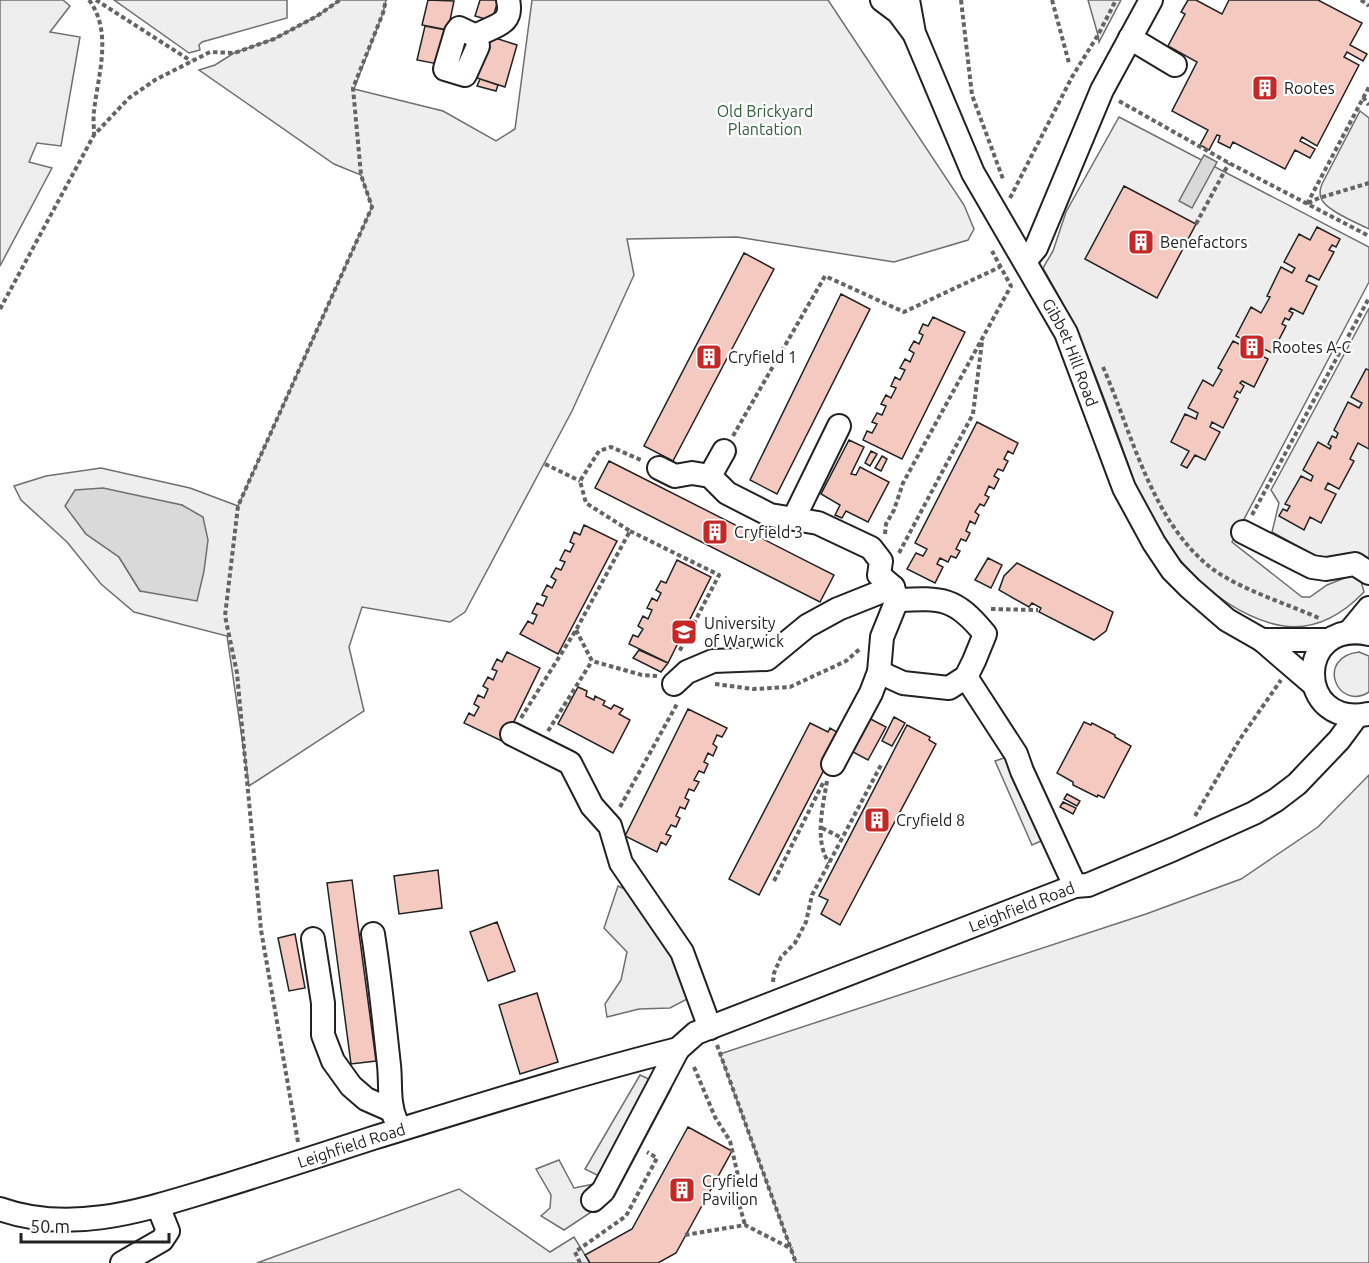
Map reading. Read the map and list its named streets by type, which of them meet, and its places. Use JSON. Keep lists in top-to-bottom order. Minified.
{"streets":{"street":["Gibbet Hill Road","Leighfield Road"]},"crossings":[["Gibbet Hill Road","Leighfield Road"]],"parks":["Old Brickyard Plantation"],"places":{"building":["Rootes","Benefactors","Rootes A-C","Cryfield 1","Cryfield 3","Cryfield 8","Cryfield Pavilion"],"school or university":["University of Warwick"]},"scale_bar":"50 m"}
